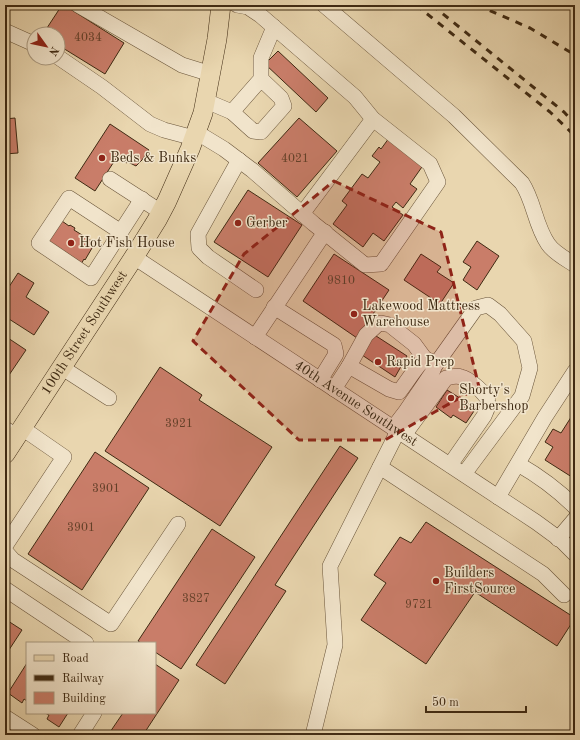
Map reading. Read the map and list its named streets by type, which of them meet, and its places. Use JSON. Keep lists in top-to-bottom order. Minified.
{"streets":{"main road":["100th Street Southwest"],"street":["40th Avenue Southwest"]},"crossings":[["100th Street Southwest","40th Avenue Southwest"]],"places":["Beds & Bunks","Gerber","Hot Fish House","Lakewood Mattress Warehouse","Rapid Prep","Shorty's Barbershop","Builders FirstSource"],"house_numbers":["4034","4021","9810","3921","3901","3901","3827","9721"],"legend":["Road","Railway","Building"],"scale_bar":"50 m","north":"bottom right"}
